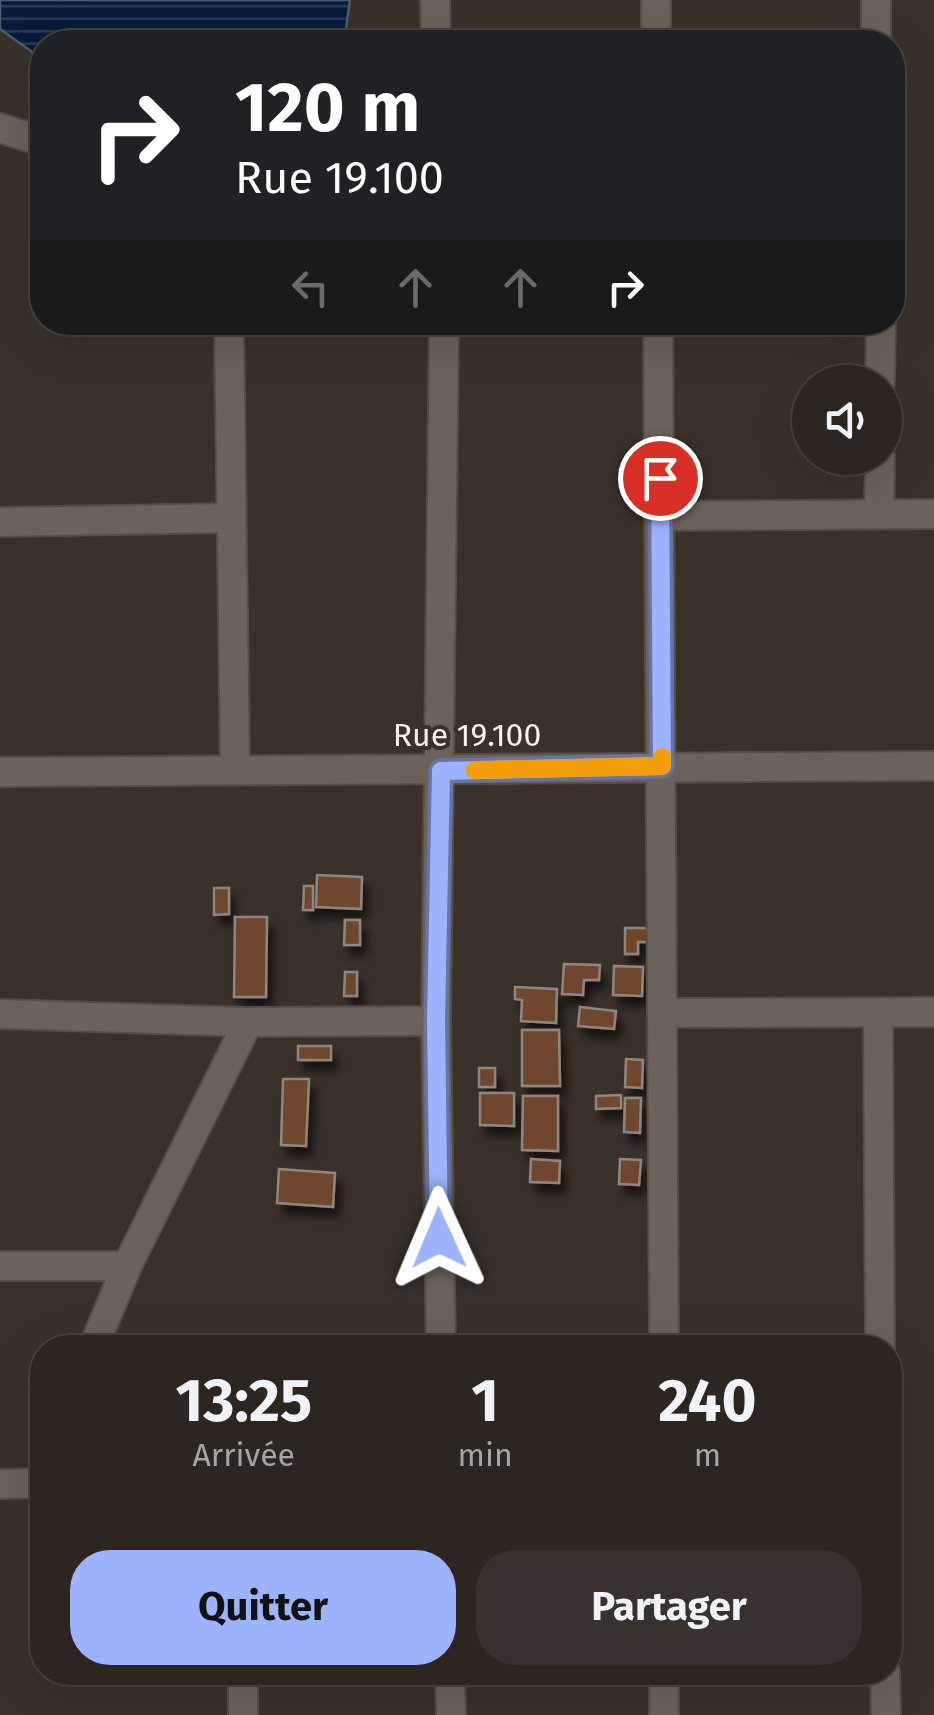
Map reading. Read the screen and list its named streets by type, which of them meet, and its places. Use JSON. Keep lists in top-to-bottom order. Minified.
{"streets":{"street":["Rue 19.100"]},"page":{"turn":["120 m","Rue 19.100"],"eta":["13:25","Arrivée","1","min","240","m"],"buttons":["Quitter","Partager"]}}
